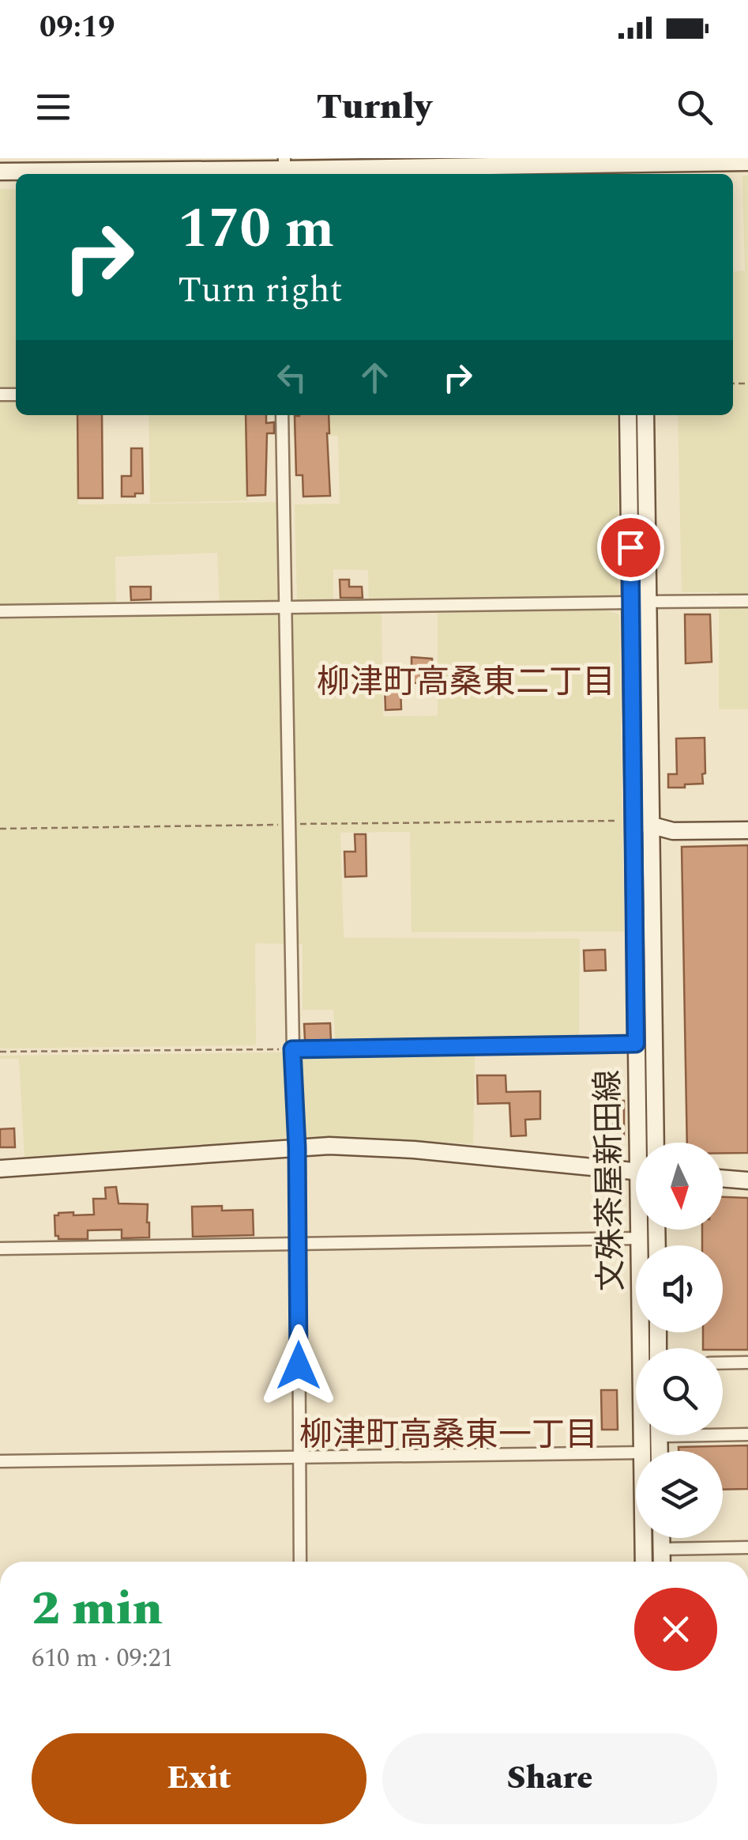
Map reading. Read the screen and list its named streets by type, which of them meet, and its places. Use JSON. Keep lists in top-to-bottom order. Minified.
{"streets":{"main road":["文殊茶屋新田線"]},"districts":["柳津町高桑東二丁目","柳津町高桑東一丁目"],"north":"bottom","page":{"status":"09:19","header":"Turnly","turn":["170 m","Turn right"],"heading":["2 min","610 m · 09:21"],"buttons":["Exit","Share"]}}
